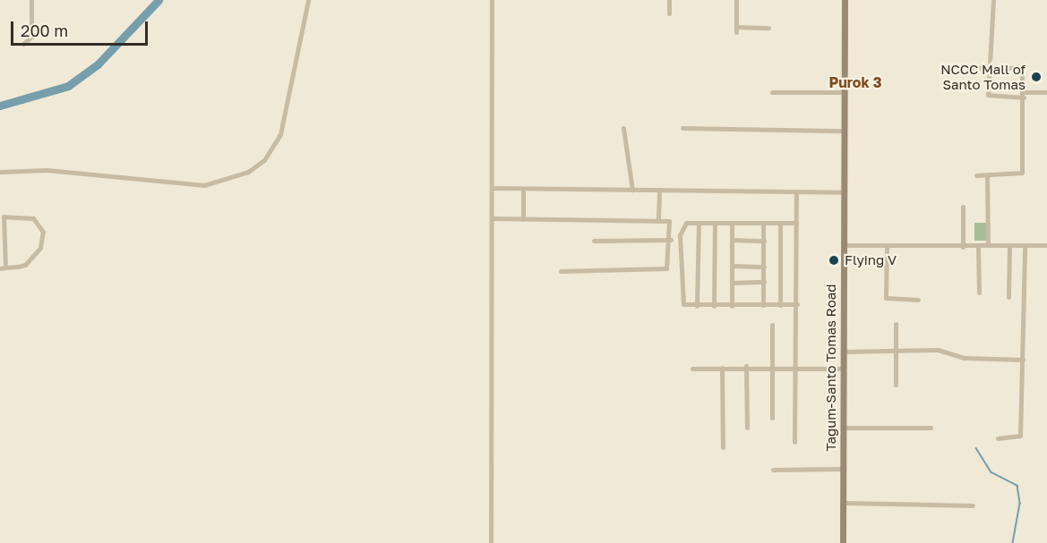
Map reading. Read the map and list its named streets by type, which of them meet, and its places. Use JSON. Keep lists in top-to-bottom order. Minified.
{"streets":{"main road":["Tagum-Santo Tomas Road"]},"districts":["Purok 3"],"places":["NCCC Mall of Santo Tomas","Flying V"],"scale_bar":"200 m"}
